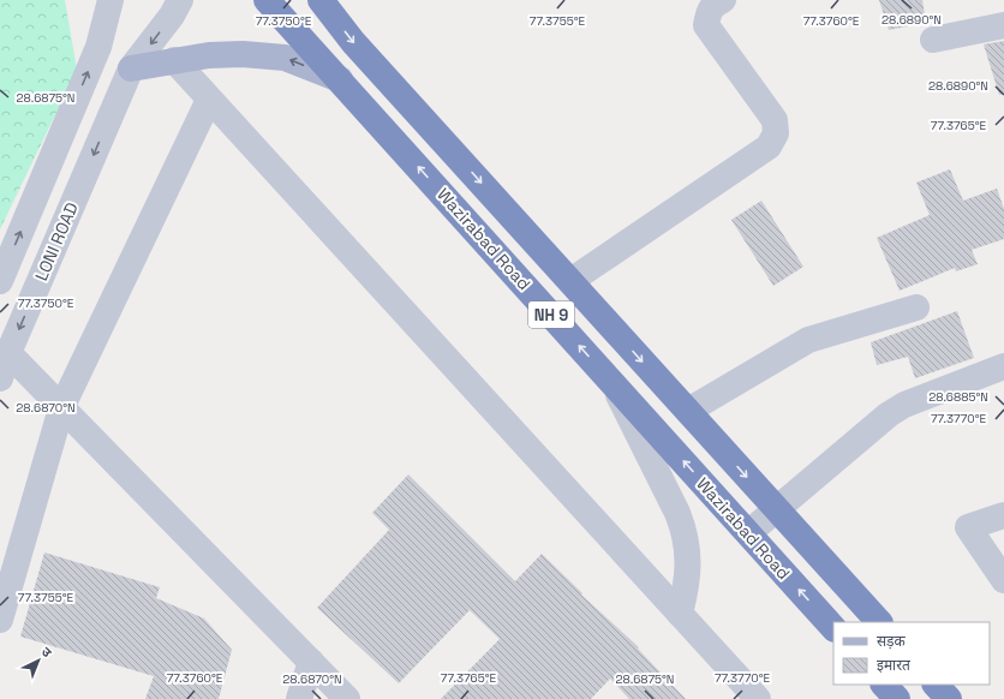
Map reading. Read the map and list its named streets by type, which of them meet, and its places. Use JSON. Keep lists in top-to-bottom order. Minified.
{"streets":{"highway":["Wazirabad Road","NH 9"],"street":["LONI ROAD"]},"legend":["सड़क","इमारत"],"north":"top right","coordinates":["28.6890°N","77.3750°E","77.3755°E","77.3760°E","28.6875°N","77.3765°E","28.6885°N","28.6870°N","77.3770°E"]}
